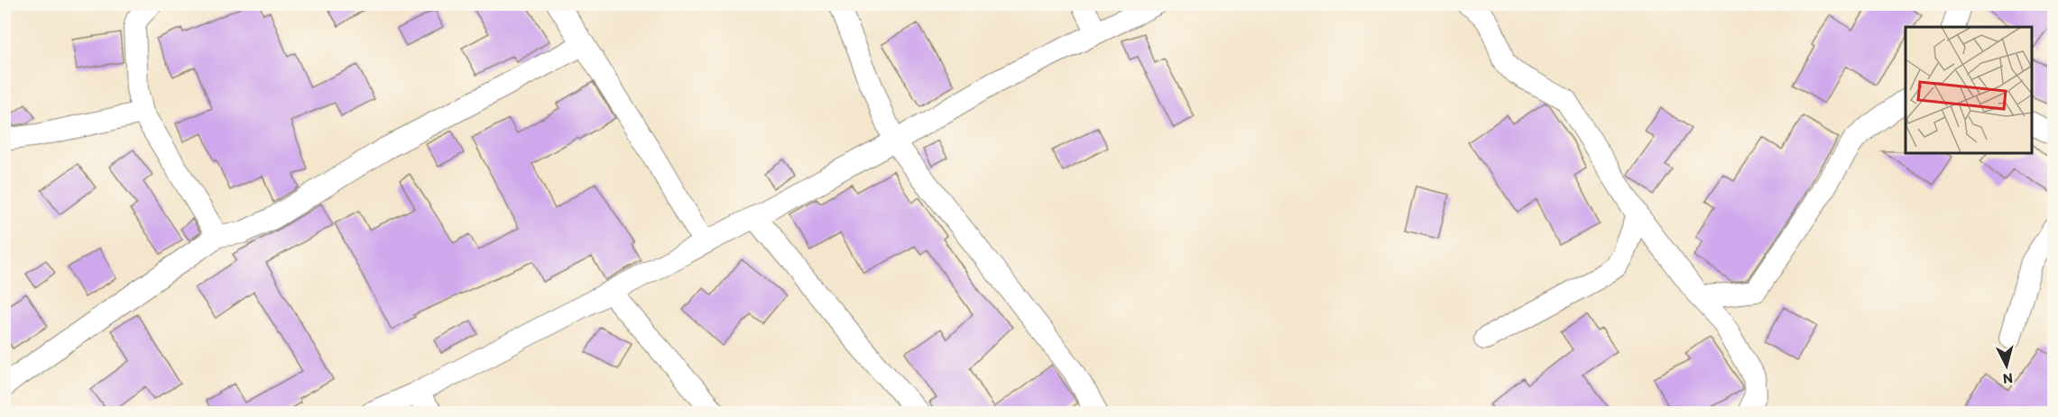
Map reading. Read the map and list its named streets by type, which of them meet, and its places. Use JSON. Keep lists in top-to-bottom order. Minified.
{"north":"bottom"}
